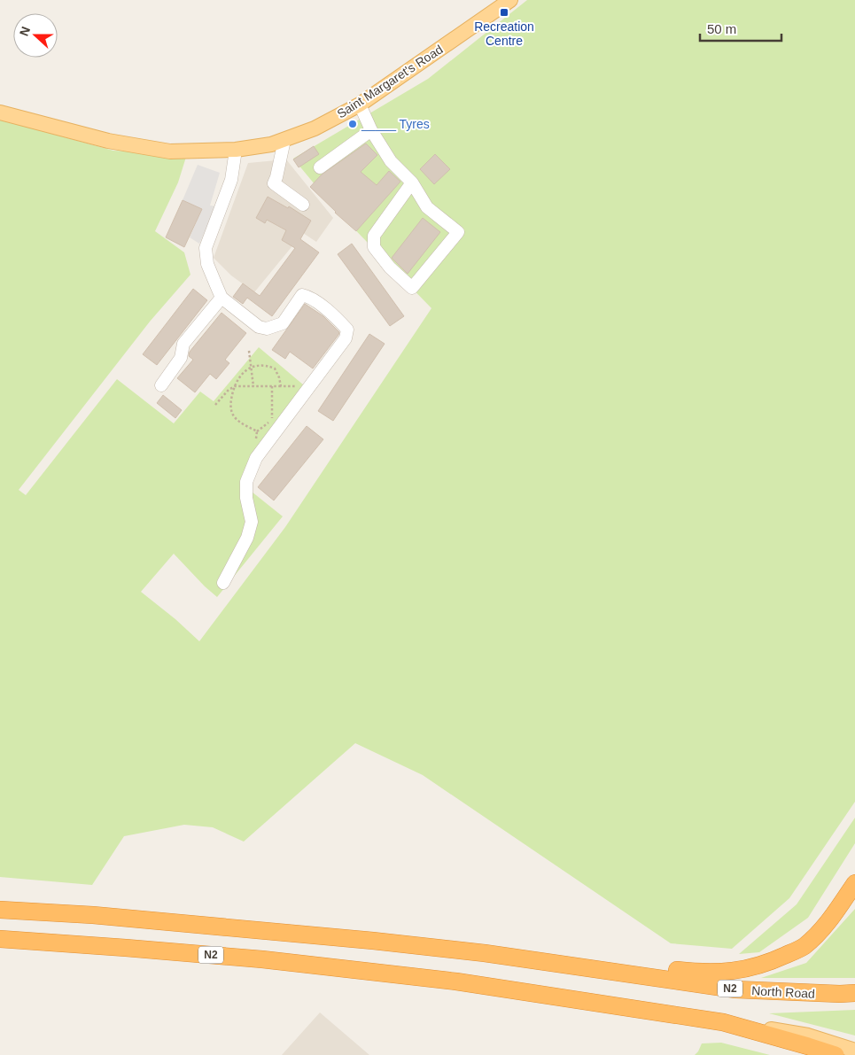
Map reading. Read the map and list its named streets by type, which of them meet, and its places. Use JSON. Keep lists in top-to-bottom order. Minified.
{"streets":{"highway":["N2","North Road"],"main road":["Saint Margaret's Road"]},"crossings":[["N2","North Road"]],"places":{"transit":["Recreation Centre"],"other":["_____ Tyres"]},"scale_bar":"50 m","north":"left"}
